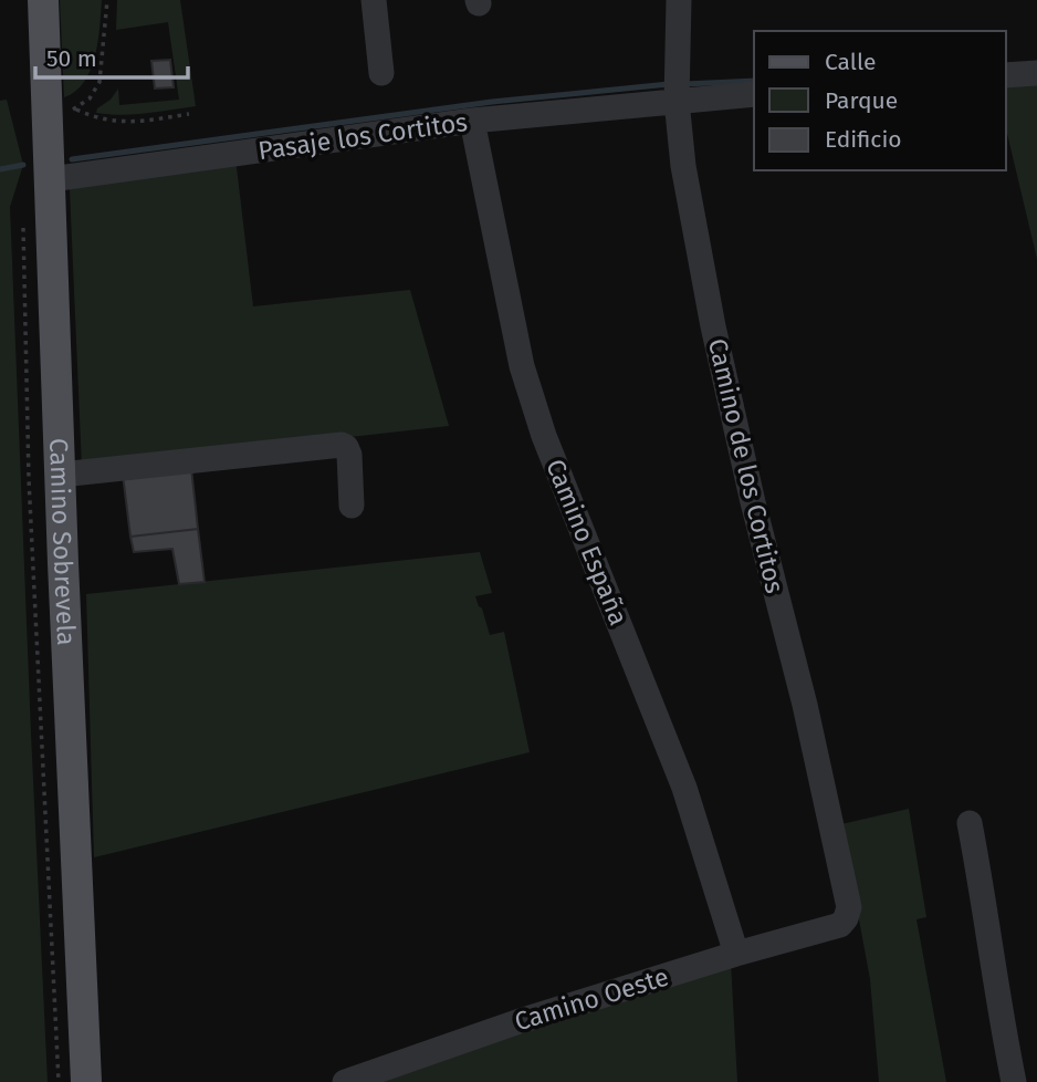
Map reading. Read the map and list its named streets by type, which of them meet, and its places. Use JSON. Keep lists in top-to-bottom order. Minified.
{"streets":{"main road":["Camino Sobrevela"],"street":["Pasaje los Cortitos","Camino de los Cortitos","Camino España","Camino Oeste"]},"crossings":[["Pasaje los Cortitos","Camino de los Cortitos"],["Pasaje los Cortitos","Camino Sobrevela"],["Pasaje los Cortitos","Camino España"],["Camino de los Cortitos","Camino Oeste"],["Camino España","Camino Oeste"]],"legend":["Calle","Parque","Edificio"],"scale_bar":"50 m"}
